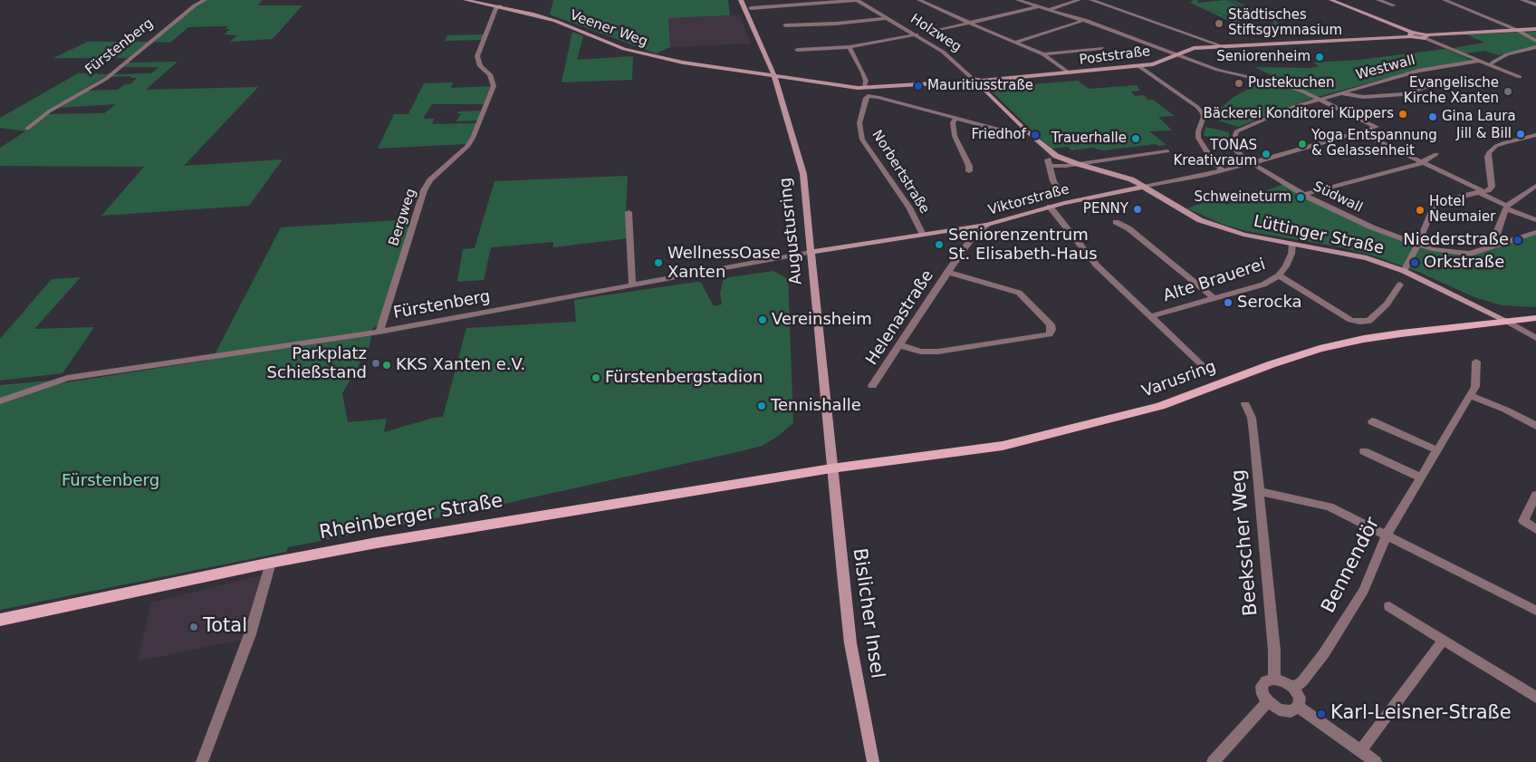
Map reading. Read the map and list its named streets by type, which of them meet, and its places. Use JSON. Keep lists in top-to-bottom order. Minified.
{"streets":{"main road":["Varusring","Rheinberger Straße"],"street":["Veener Weg","Holzweg","Fürstenberg","Poststraße","Westwall","Norbertstraße","Südwall","Viktorstraße","Bergweg","Augustusring","Lüttinger Straße","Alte Brauerei","Helenastraße","Beekscher Weg","Bennendör","Bislicher Insel"]},"crossings":[["Veener Weg","Poststraße"],["Veener Weg","Bergweg"],["Veener Weg","Augustusring"],["Holzweg","Poststraße"],["Fürstenberg","Viktorstraße"],["Fürstenberg","Bergweg"],["Fürstenberg","Augustusring"],["Poststraße","Augustusring"],["Westwall","Südwall"],["Westwall","Viktorstraße"],["Norbertstraße","Viktorstraße"],["Südwall","Viktorstraße"],["Viktorstraße","Augustusring"],["Viktorstraße","Lüttinger Straße"],["Viktorstraße","Helenastraße"],["Augustusring","Varusring"],["Augustusring","Rheinberger Straße"],["Augustusring","Bislicher Insel"],["Lüttinger Straße","Alte Brauerei"],["Lüttinger Straße","Varusring"],["Varusring","Rheinberger Straße"],["Varusring","Bislicher Insel"],["Rheinberger Straße","Bislicher Insel"],["Beekscher Weg","Bennendör"]],"parks":["Fürstenberg"],"places":["Städtisches Stiftsgymnasium","Seniorenheim","Pustekuchen","Mauritiusstraße","Evangelische Kirche Xanten","Bäckerei Konditorei Küppers","Gina Laura","Jill & Bill","Friedhof","Trauerhalle","Yoga Entspannung & Gelassenheit","TONAS Kreativraum","Schweineturm","PENNY","Hotel Neumaier","Niederstraße","Seniorenzentrum St. Elisabeth-Haus","WellnessOase Xanten","Orkstraße","Serocka","Vereinsheim","Parkplatz Schießstand","KKS Xanten e.V.","Fürstenbergstadion","Tennishalle","Total","Karl-Leisner-Straße"]}
